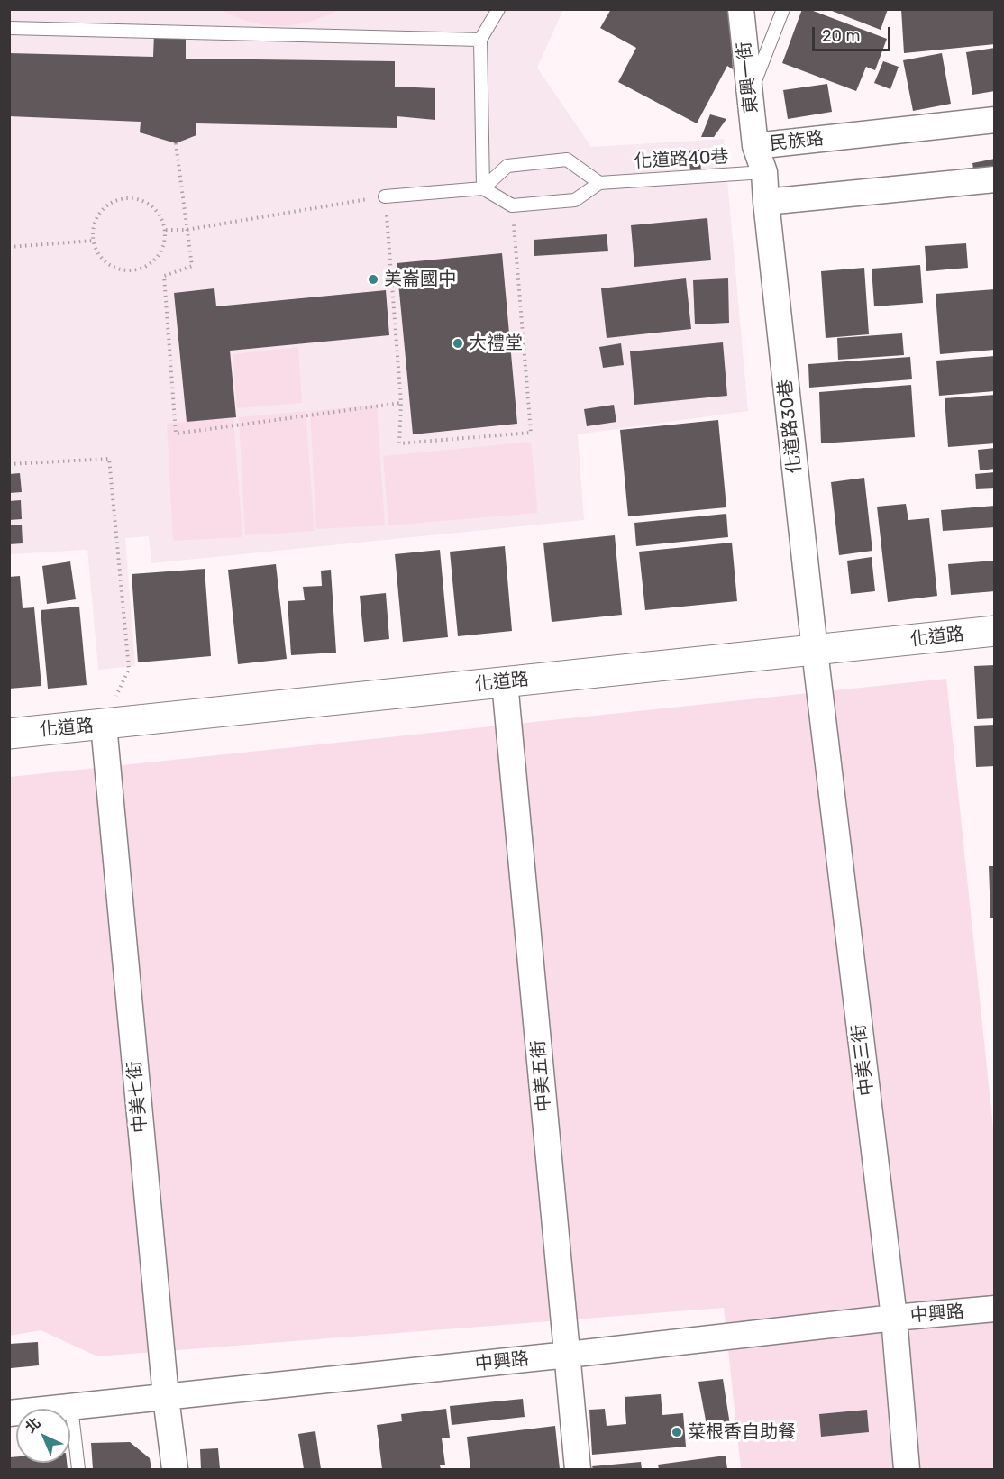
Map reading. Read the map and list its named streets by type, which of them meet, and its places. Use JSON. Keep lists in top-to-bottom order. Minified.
{"streets":{"street":["東興一街","民族路","化道路30巷","化道路","中美三街","中美五街","中美七街","中興路"],"lane":["化道路40巷"]},"crossings":[["東興一街","民族路"],["民族路","化道路40巷"],["民族路","化道路30巷"],["化道路30巷","化道路"],["化道路30巷","中美三街"],["化道路","中美三街"],["化道路","中美五街"],["化道路","中美七街"],["中美三街","中興路"],["中美五街","中興路"],["中美七街","中興路"]],"places":["美崙國中","大禮堂","菜根香自助餐"],"scale_bar":"20 m","north":"top left"}
